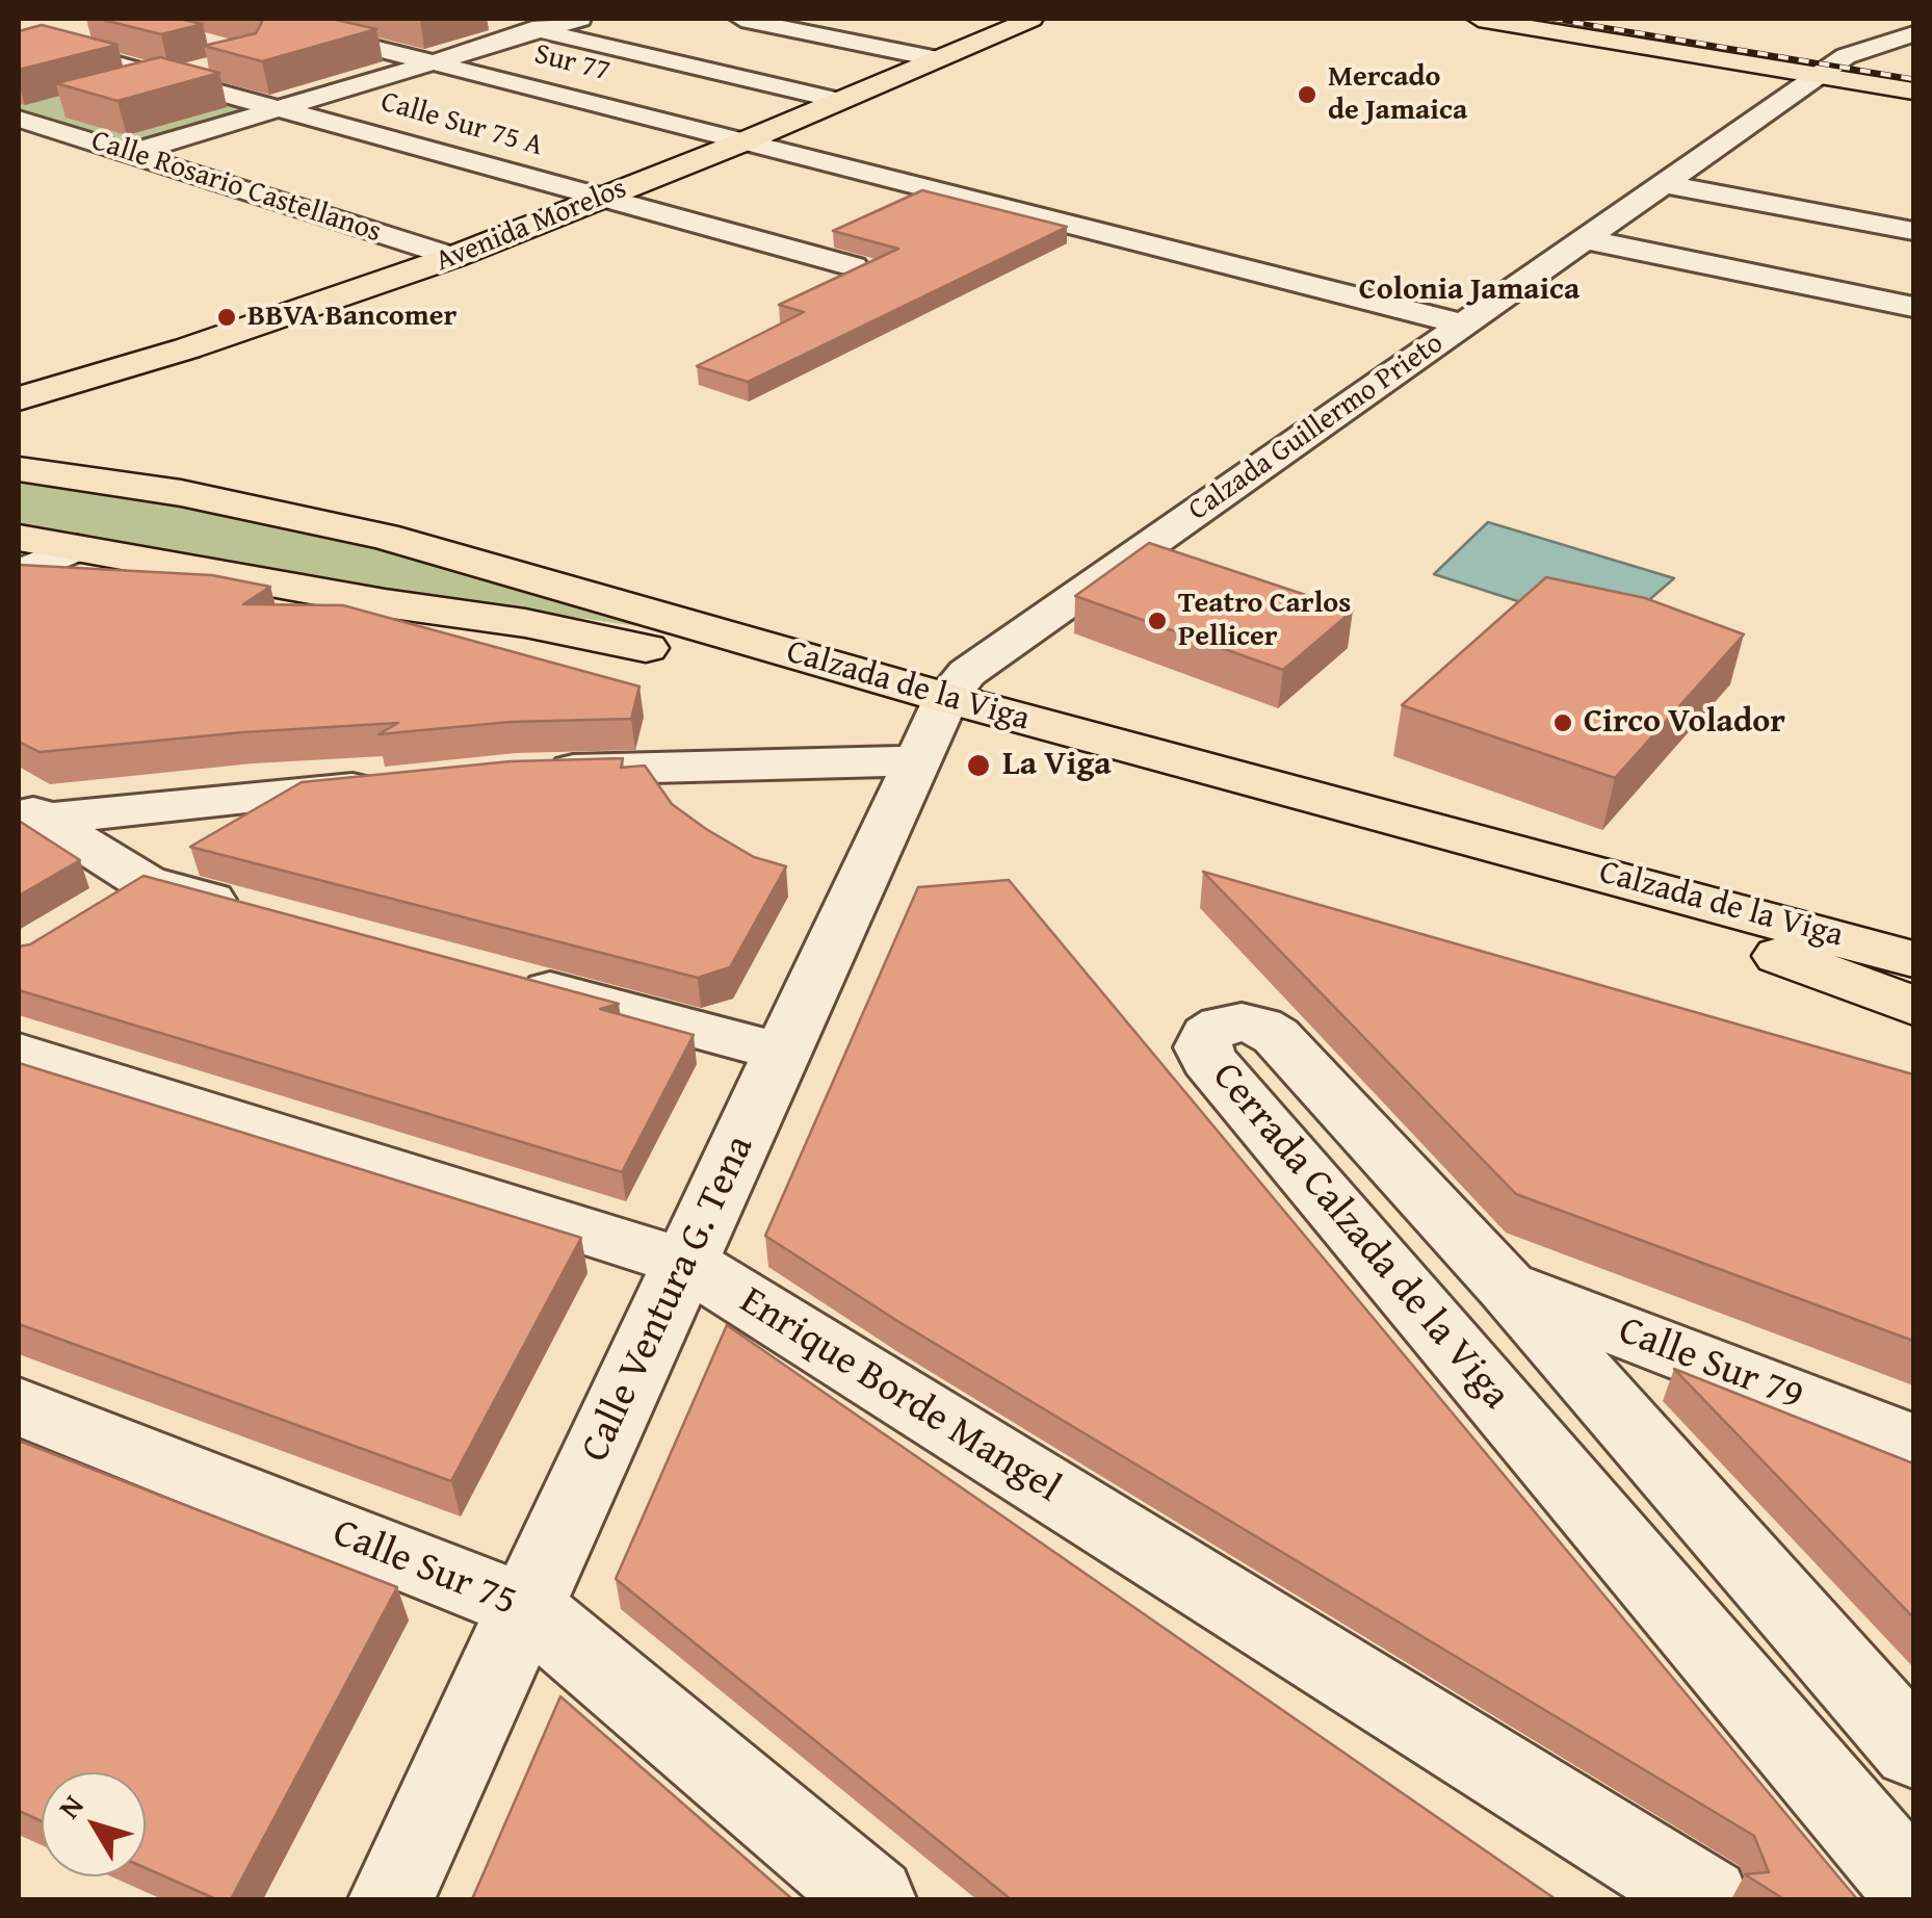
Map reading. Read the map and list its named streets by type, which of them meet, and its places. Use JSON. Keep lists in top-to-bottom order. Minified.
{"streets":{"main road":["Avenida Morelos","Calzada de la Viga"],"street":["Sur 77","Calle Sur 75 A","Calle Rosario Castellanos","Calzada Guillermo Prieto","Cerrada Calzada de la Viga","Calle Ventura G. Tena","Calle Sur 79","Enrique Borde Mangel","Calle Sur 75"]},"crossings":[["Sur 77","Avenida Morelos"],["Sur 77","Calzada Guillermo Prieto"],["Calle Sur 75 A","Avenida Morelos"],["Calle Rosario Castellanos","Avenida Morelos"],["Calzada Guillermo Prieto","Calzada de la Viga"],["Calzada Guillermo Prieto","Calle Ventura G. Tena"],["Calzada de la Viga","Calle Ventura G. Tena"],["Cerrada Calzada de la Viga","Calle Sur 79"],["Calle Ventura G. Tena","Enrique Borde Mangel"],["Calle Ventura G. Tena","Calle Sur 75"]],"districts":["Colonia Jamaica"],"places":["Mercado de Jamaica","BBVA Bancomer","Teatro Carlos Pellicer","Circo Volador","La Viga"],"north":"top left"}
